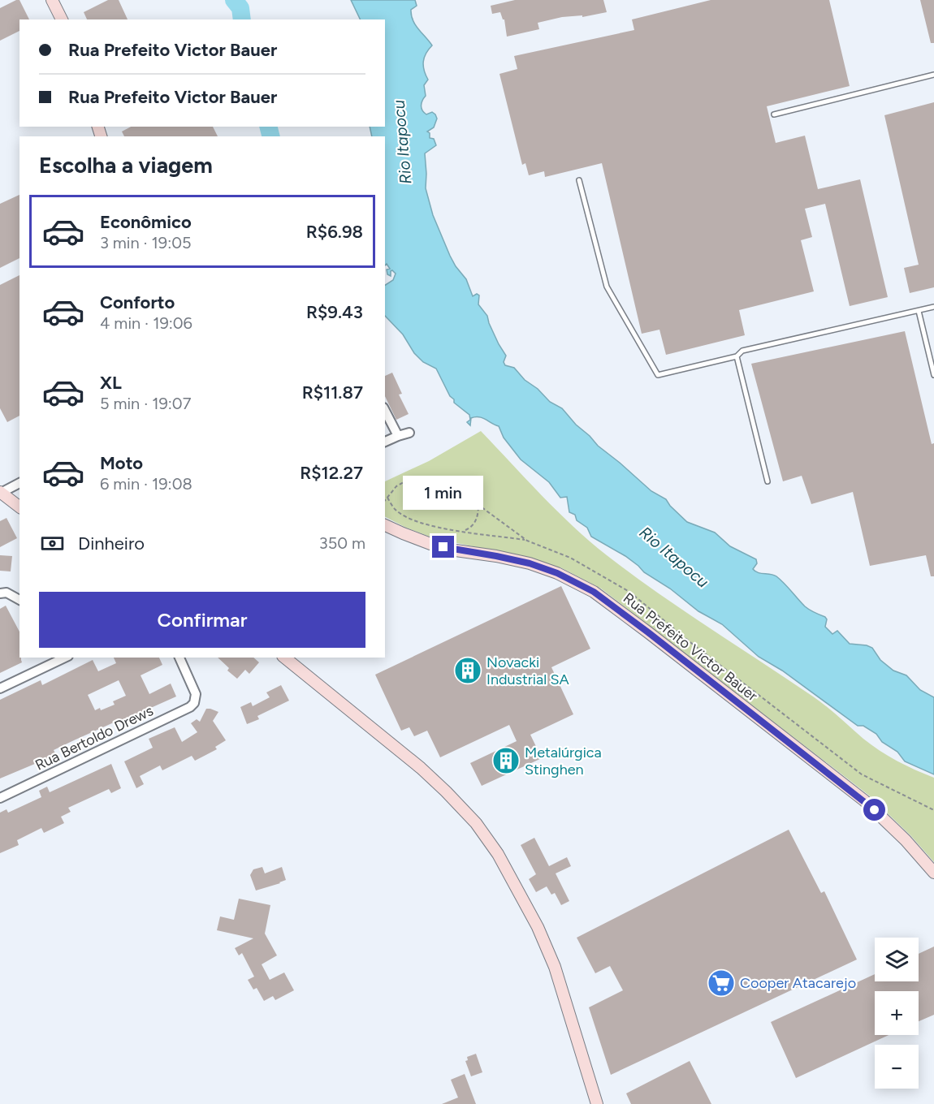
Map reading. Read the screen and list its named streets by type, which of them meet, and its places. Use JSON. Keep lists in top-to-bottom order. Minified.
{"streets":{"main road":["Rua Prefeito Victor Bauer"],"street":["Rua Bertoldo Drews"]},"water":["Rio Itapocu"],"places":{"building":["Novacki Industrial SA","Metalúrgica Stinghen"],"supermarket":["Cooper Atacarejo"]},"page":{"banner":["Rua Prefeito Victor Bauer","Rua Prefeito Victor Bauer"],"heading":"Escolha a viagem","list":[{"name":"Econômico","note":"3 min · 19:05","value":"R$6.98"},{"name":"Conforto","note":"4 min · 19:06","value":"R$9.43"},{"name":"XL","note":"5 min · 19:07","value":"R$11.87"},{"name":"Moto","note":"6 min · 19:08","value":"R$12.27"}],"bubble":"1 min","pay":["Dinheiro","350 m"],"buttons":"Confirmar","map_buttons":["+","−"]}}
